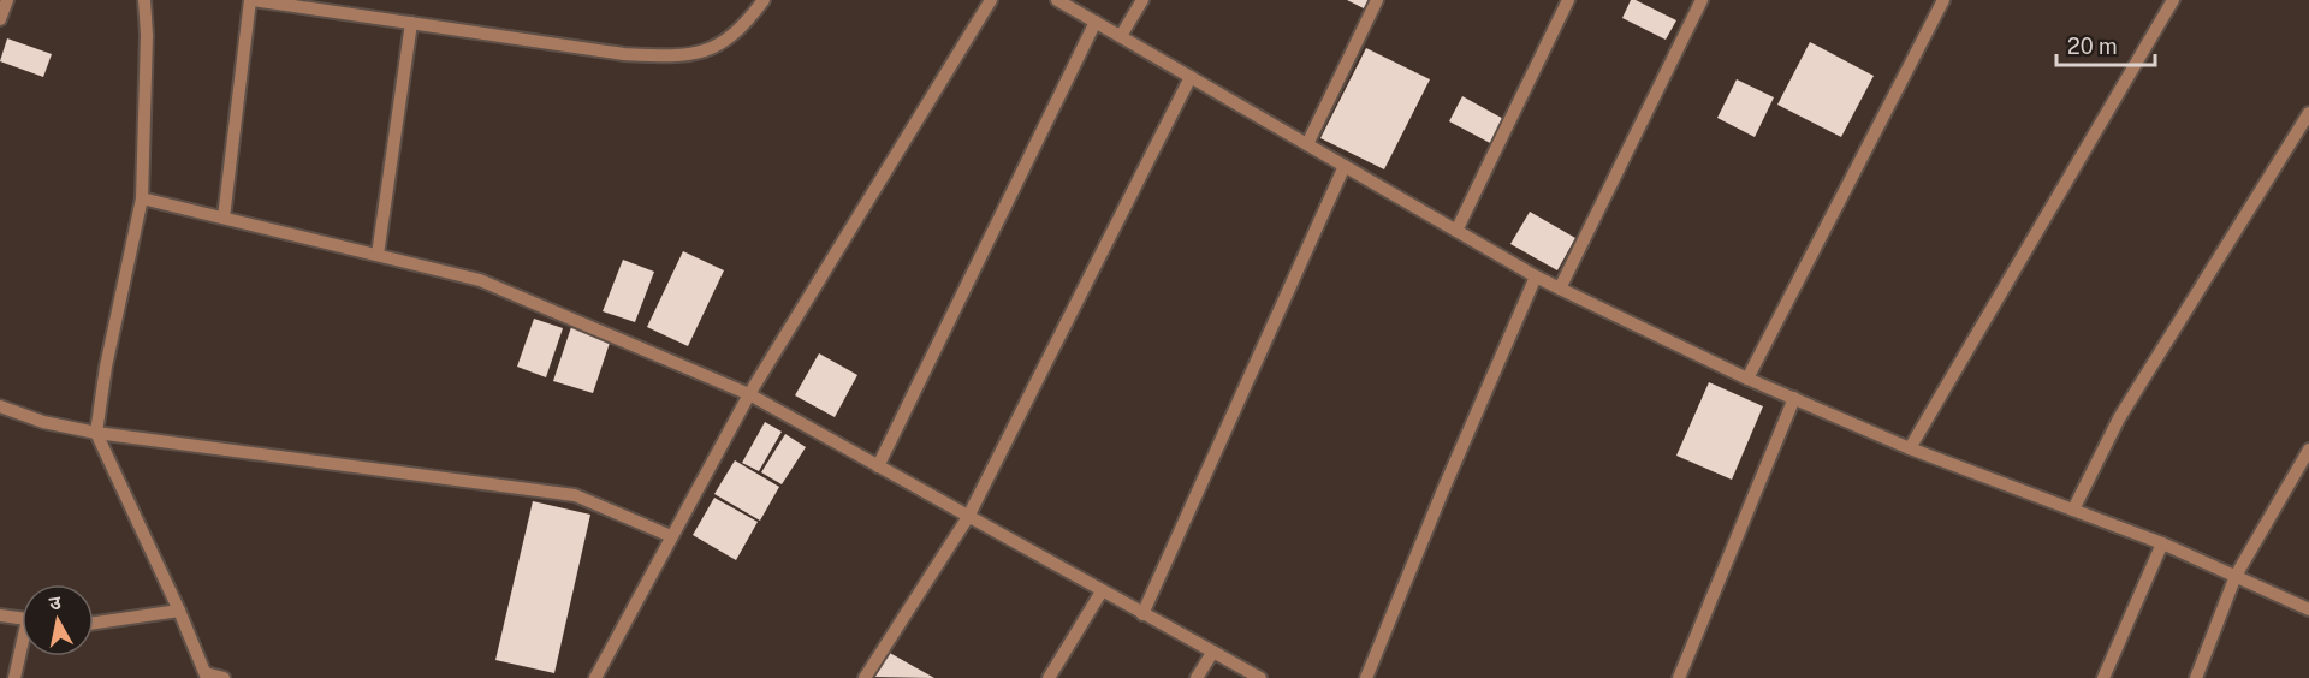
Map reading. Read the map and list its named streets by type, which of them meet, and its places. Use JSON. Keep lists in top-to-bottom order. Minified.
{"scale_bar":"20 m","north":"top"}
